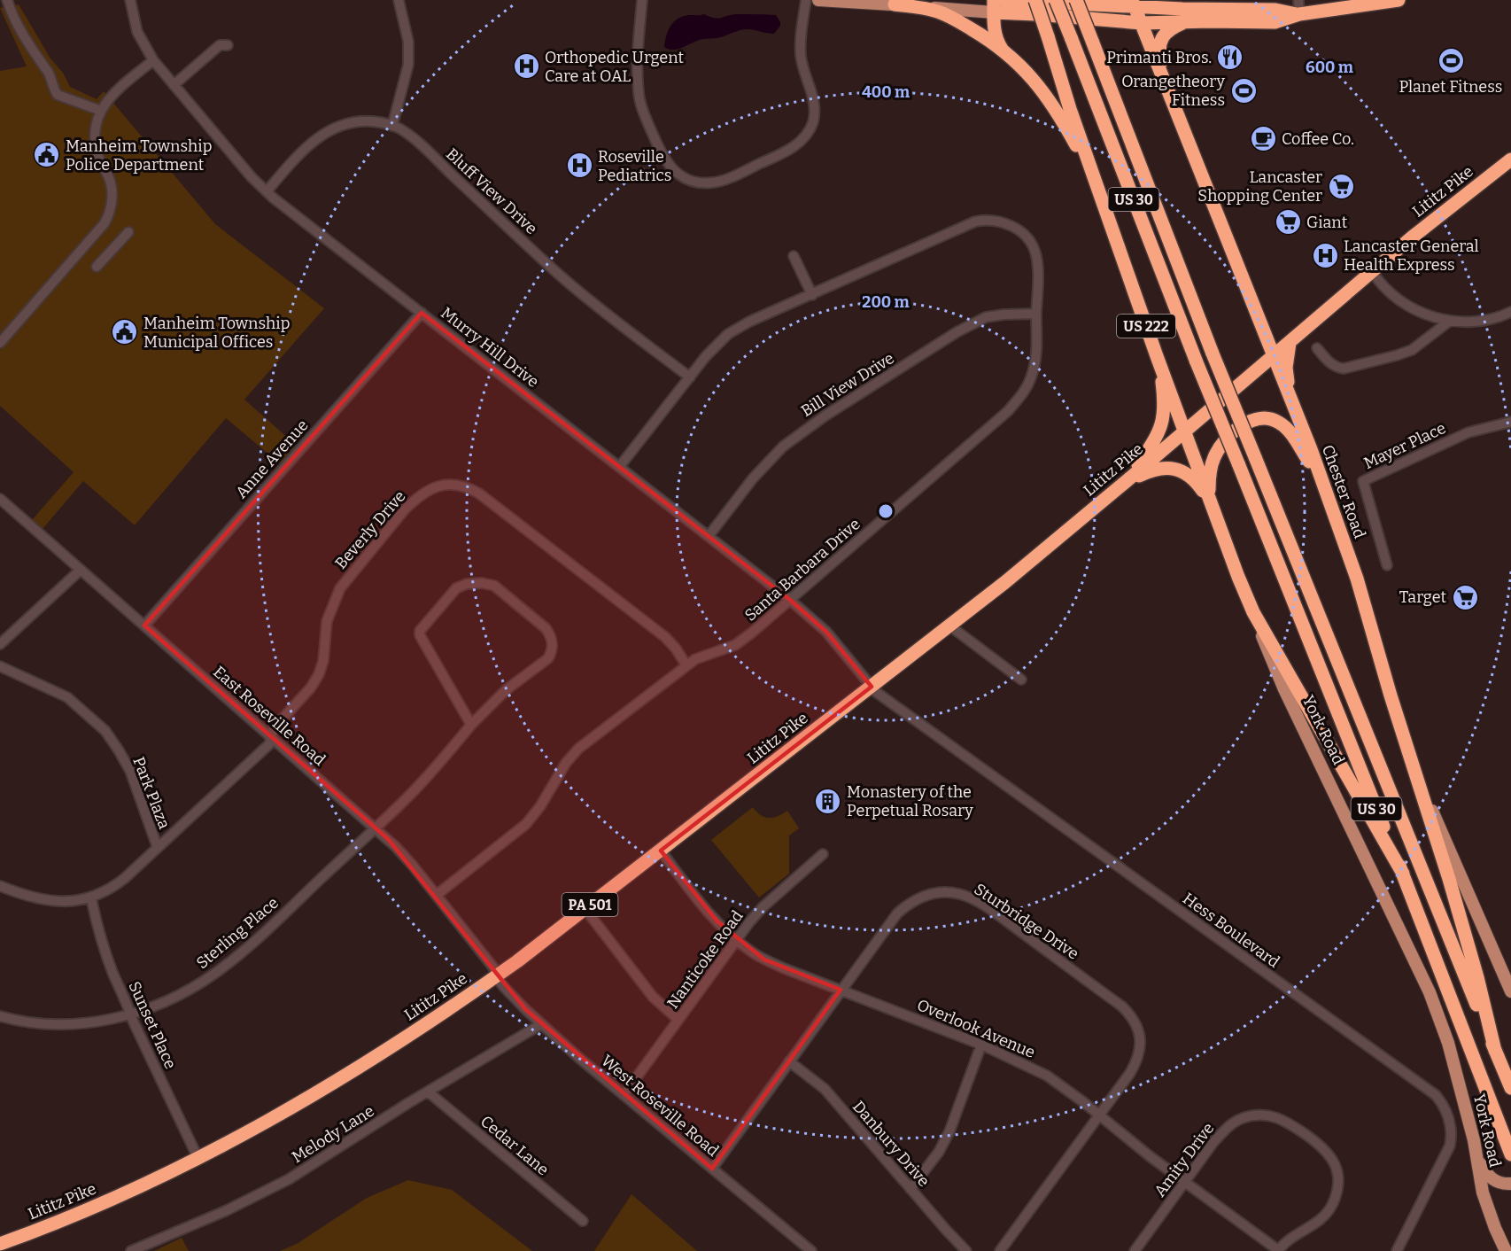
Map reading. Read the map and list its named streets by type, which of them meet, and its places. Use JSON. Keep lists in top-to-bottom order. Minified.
{"streets":{"highway":["Lititz Pike","US 30","US 222","Chester Road","York Road","PA 501"],"street":["Bluff View Drive","Murry Hill Drive","Bill View Drive","Mayer Place","Anne Avenue","Beverly Drive","Santa Barbara Drive","East Roseville Road","Park Plaza","Sturbridge Drive","Hess Boulevard","Sterling Place","Nanticoke Road","Sunset Place","Overlook Avenue","West Roseville Road","Melody Lane","Danbury Drive","Cedar Lane","Amity Drive"]},"crossings":[["Bluff View Drive","Murry Hill Drive"],["Bluff View Drive","Santa Barbara Drive"],["Lititz Pike","Murry Hill Drive"],["Lititz Pike","Chester Road"],["Lititz Pike","East Roseville Road"],["Lititz Pike","York Road"],["Lititz Pike","Hess Boulevard"],["Lititz Pike","Sunset Place"],["Lititz Pike","Overlook Avenue"],["Lititz Pike","West Roseville Road"],["US 222","York Road"],["Murry Hill Drive","Bill View Drive"],["Murry Hill Drive","Anne Avenue"],["Murry Hill Drive","Santa Barbara Drive"],["Murry Hill Drive","Hess Boulevard"],["Bill View Drive","Santa Barbara Drive"],["Anne Avenue","East Roseville Road"],["Beverly Drive","Santa Barbara Drive"],["Beverly Drive","East Roseville Road"],["Beverly Drive","Park Plaza"],["Santa Barbara Drive","East Roseville Road"],["East Roseville Road","Sterling Place"],["East Roseville Road","West Roseville Road"],["Park Plaza","Sunset Place"],["Sturbridge Drive","Overlook Avenue"],["Sturbridge Drive","West Roseville Road"],["Sturbridge Drive","Danbury Drive"],["Sterling Place","Sunset Place"],["Nanticoke Road","Overlook Avenue"],["Nanticoke Road","West Roseville Road"],["Overlook Avenue","Amity Drive"],["West Roseville Road","Melody Lane"],["Melody Lane","Cedar Lane"]],"places":{"restaurant":["Primanti Bros."],"sports":["Planet Fitness","Orangetheory Fitness"],"hospital":["Orthopedic Urgent Care at OAL","Roseville Pediatrics","Lancaster General Health Express"],"cafe":["Coffee Co."],"public building":["Manheim Township Police Department","Manheim Township Municipal Offices"],"supermarket":["Lancaster Shopping Center","Giant","Target"],"building":["Monastery of the Perpetual Rosary"]},"rings":["600 m","400 m","200 m"]}
